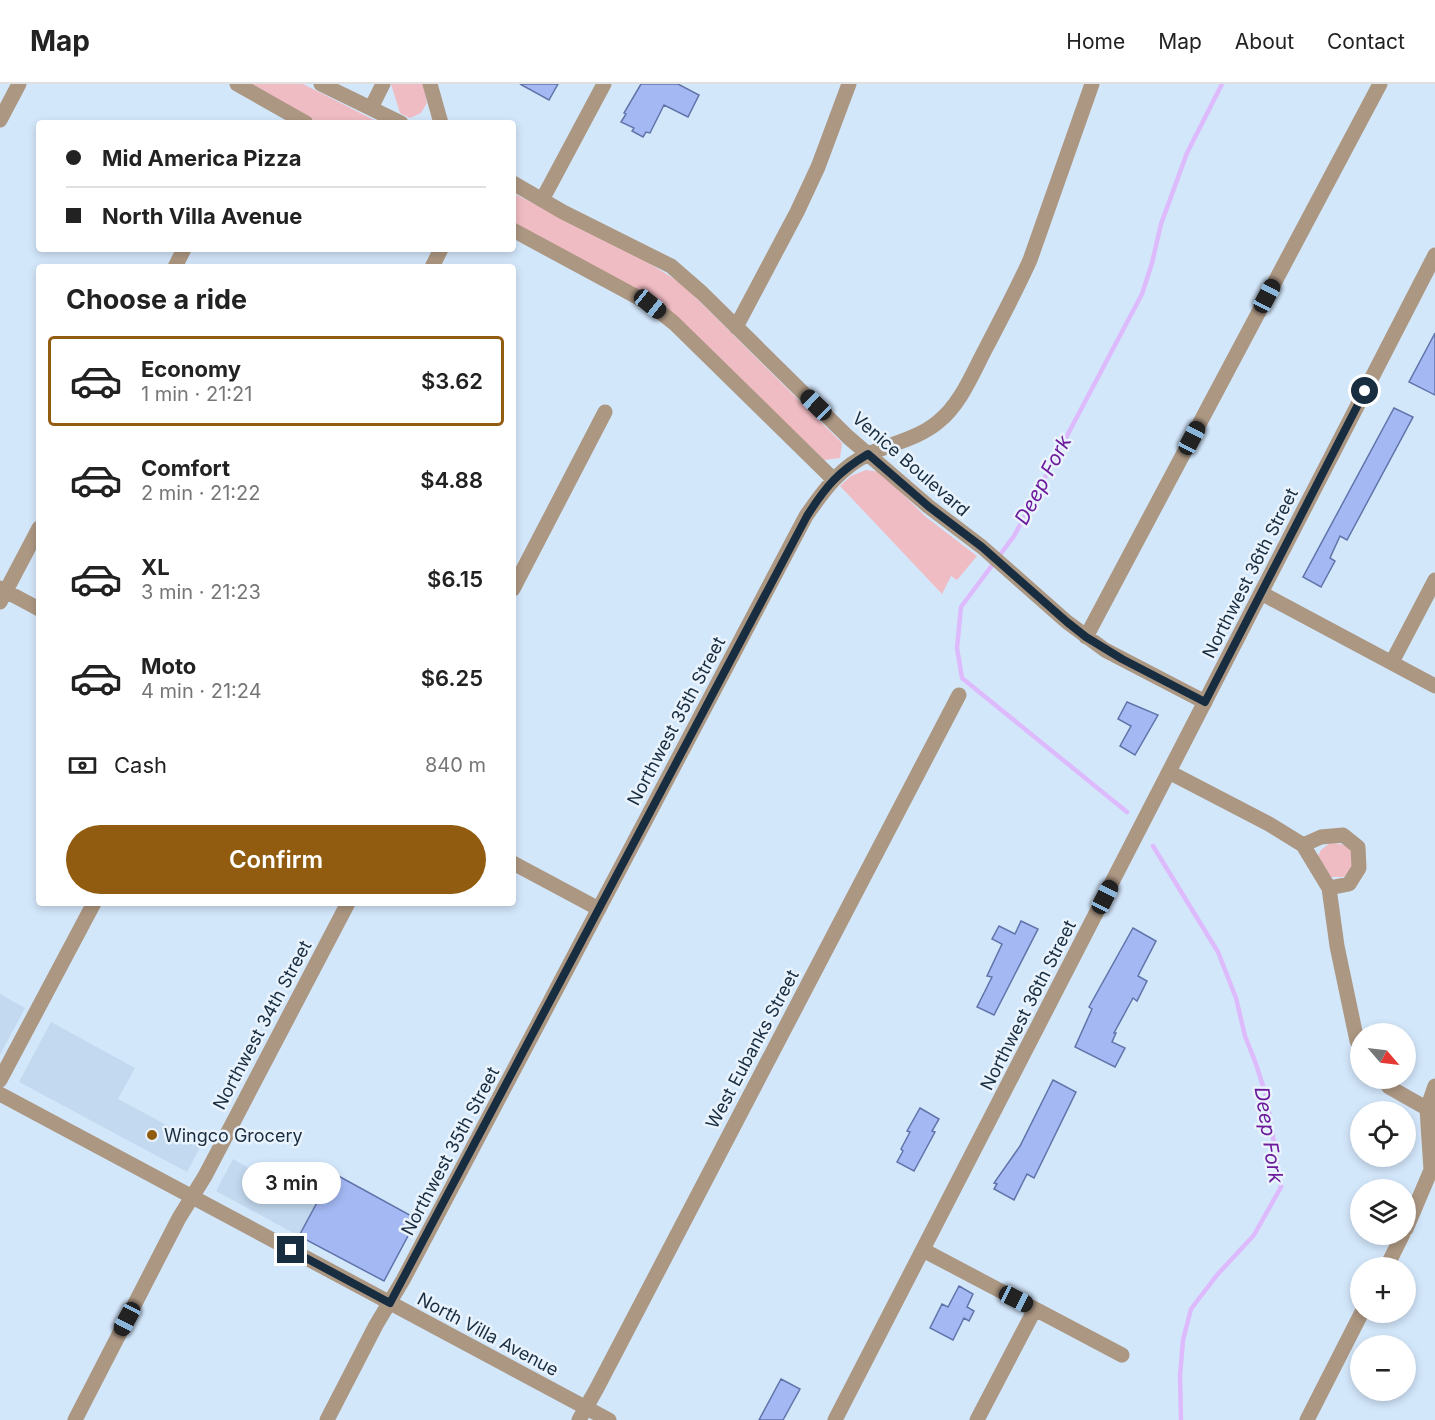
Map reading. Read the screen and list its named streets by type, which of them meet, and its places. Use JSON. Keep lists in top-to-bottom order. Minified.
{"streets":{"street":["Venice Boulevard","Northwest 36th Street","Northwest 35th Street","Northwest 34th Street","West Eubanks Street","North Villa Avenue"]},"crossings":[["Venice Boulevard","Northwest 36th Street"],["Venice Boulevard","Northwest 35th Street"],["Northwest 35th Street","North Villa Avenue"],["Northwest 34th Street","North Villa Avenue"],["West Eubanks Street","North Villa Avenue"]],"water":["Deep Fork"],"places":["Wingco Grocery"],"north":"bottom right","page":{"header":"Map","nav":["Home","Map","About","Contact"],"banner":["Mid America Pizza","North Villa Avenue"],"heading":"Choose a ride","list":[{"name":"Economy","note":"1 min · 21:21","value":"$3.62"},{"name":"Comfort","note":"2 min · 21:22","value":"$4.88"},{"name":"XL","note":"3 min · 21:23","value":"$6.15"},{"name":"Moto","note":"4 min · 21:24","value":"$6.25"}],"pay":["Cash","840 m"],"buttons":"Confirm","map_buttons":["+","−"],"bubble":"3 min"}}
